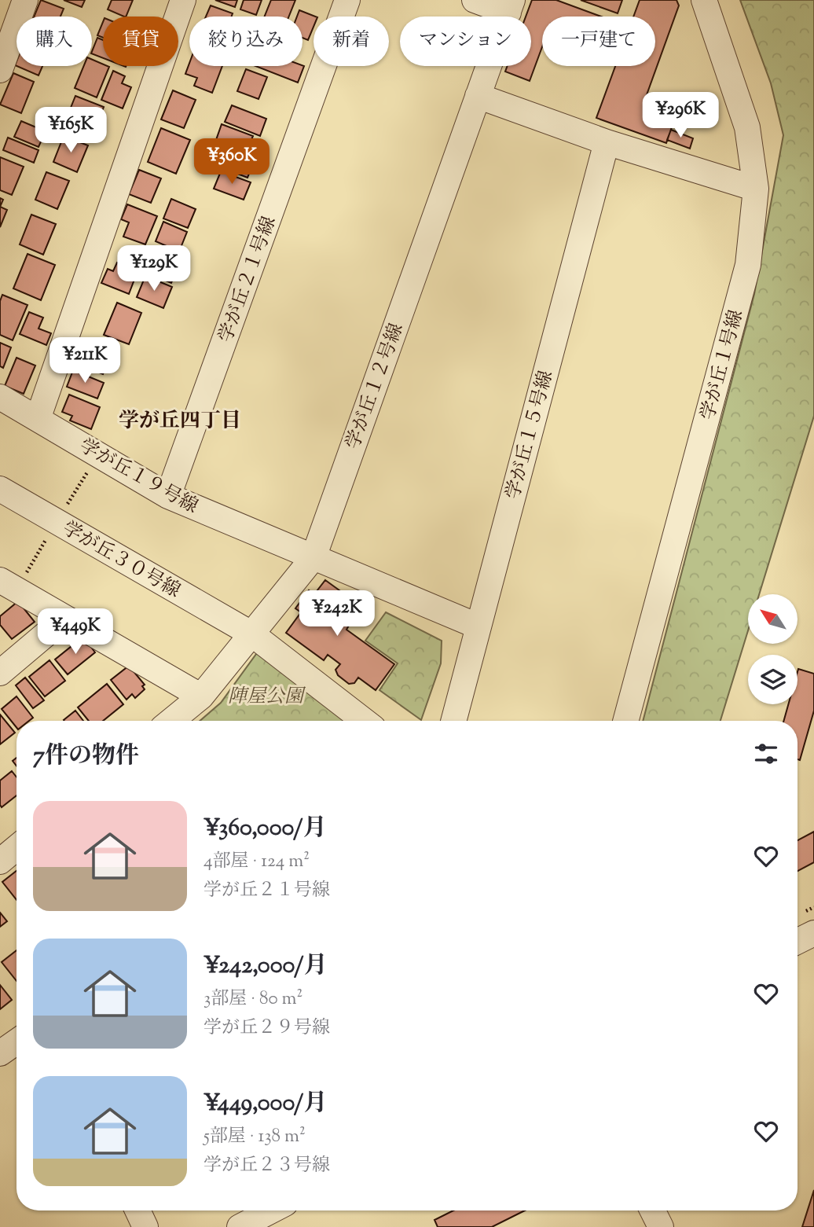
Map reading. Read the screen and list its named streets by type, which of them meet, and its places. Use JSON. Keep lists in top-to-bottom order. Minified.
{"streets":{"street":["学が丘２１号線","学が丘１号線","学が丘１２号線","学が丘１５号線","学が丘１９号線","学が丘３０号線"]},"crossings":[["学が丘２１号線","学が丘１９号線"],["学が丘１２号線","学が丘１９号線"],["学が丘１５号線","学が丘１９号線"]],"districts":["学が丘四丁目"],"parks":["陣屋公園"],"north":"top left","page":{"chip":["購入","賃貸","絞り込み","新着","マンション","一戸建て"],"price":["¥296K","¥165K","¥360K","¥129K","¥211K","¥242K","¥449K"],"heading":"7件の物件","list":[{"name":"¥360,000/月","note":"4部屋 · 124 m² · 学が丘２１号線"},{"name":"¥242,000/月","note":"3部屋 · 80 m² · 学が丘２９号線"},{"name":"¥449,000/月","note":"5部屋 · 138 m² · 学が丘２３号線"}]}}
